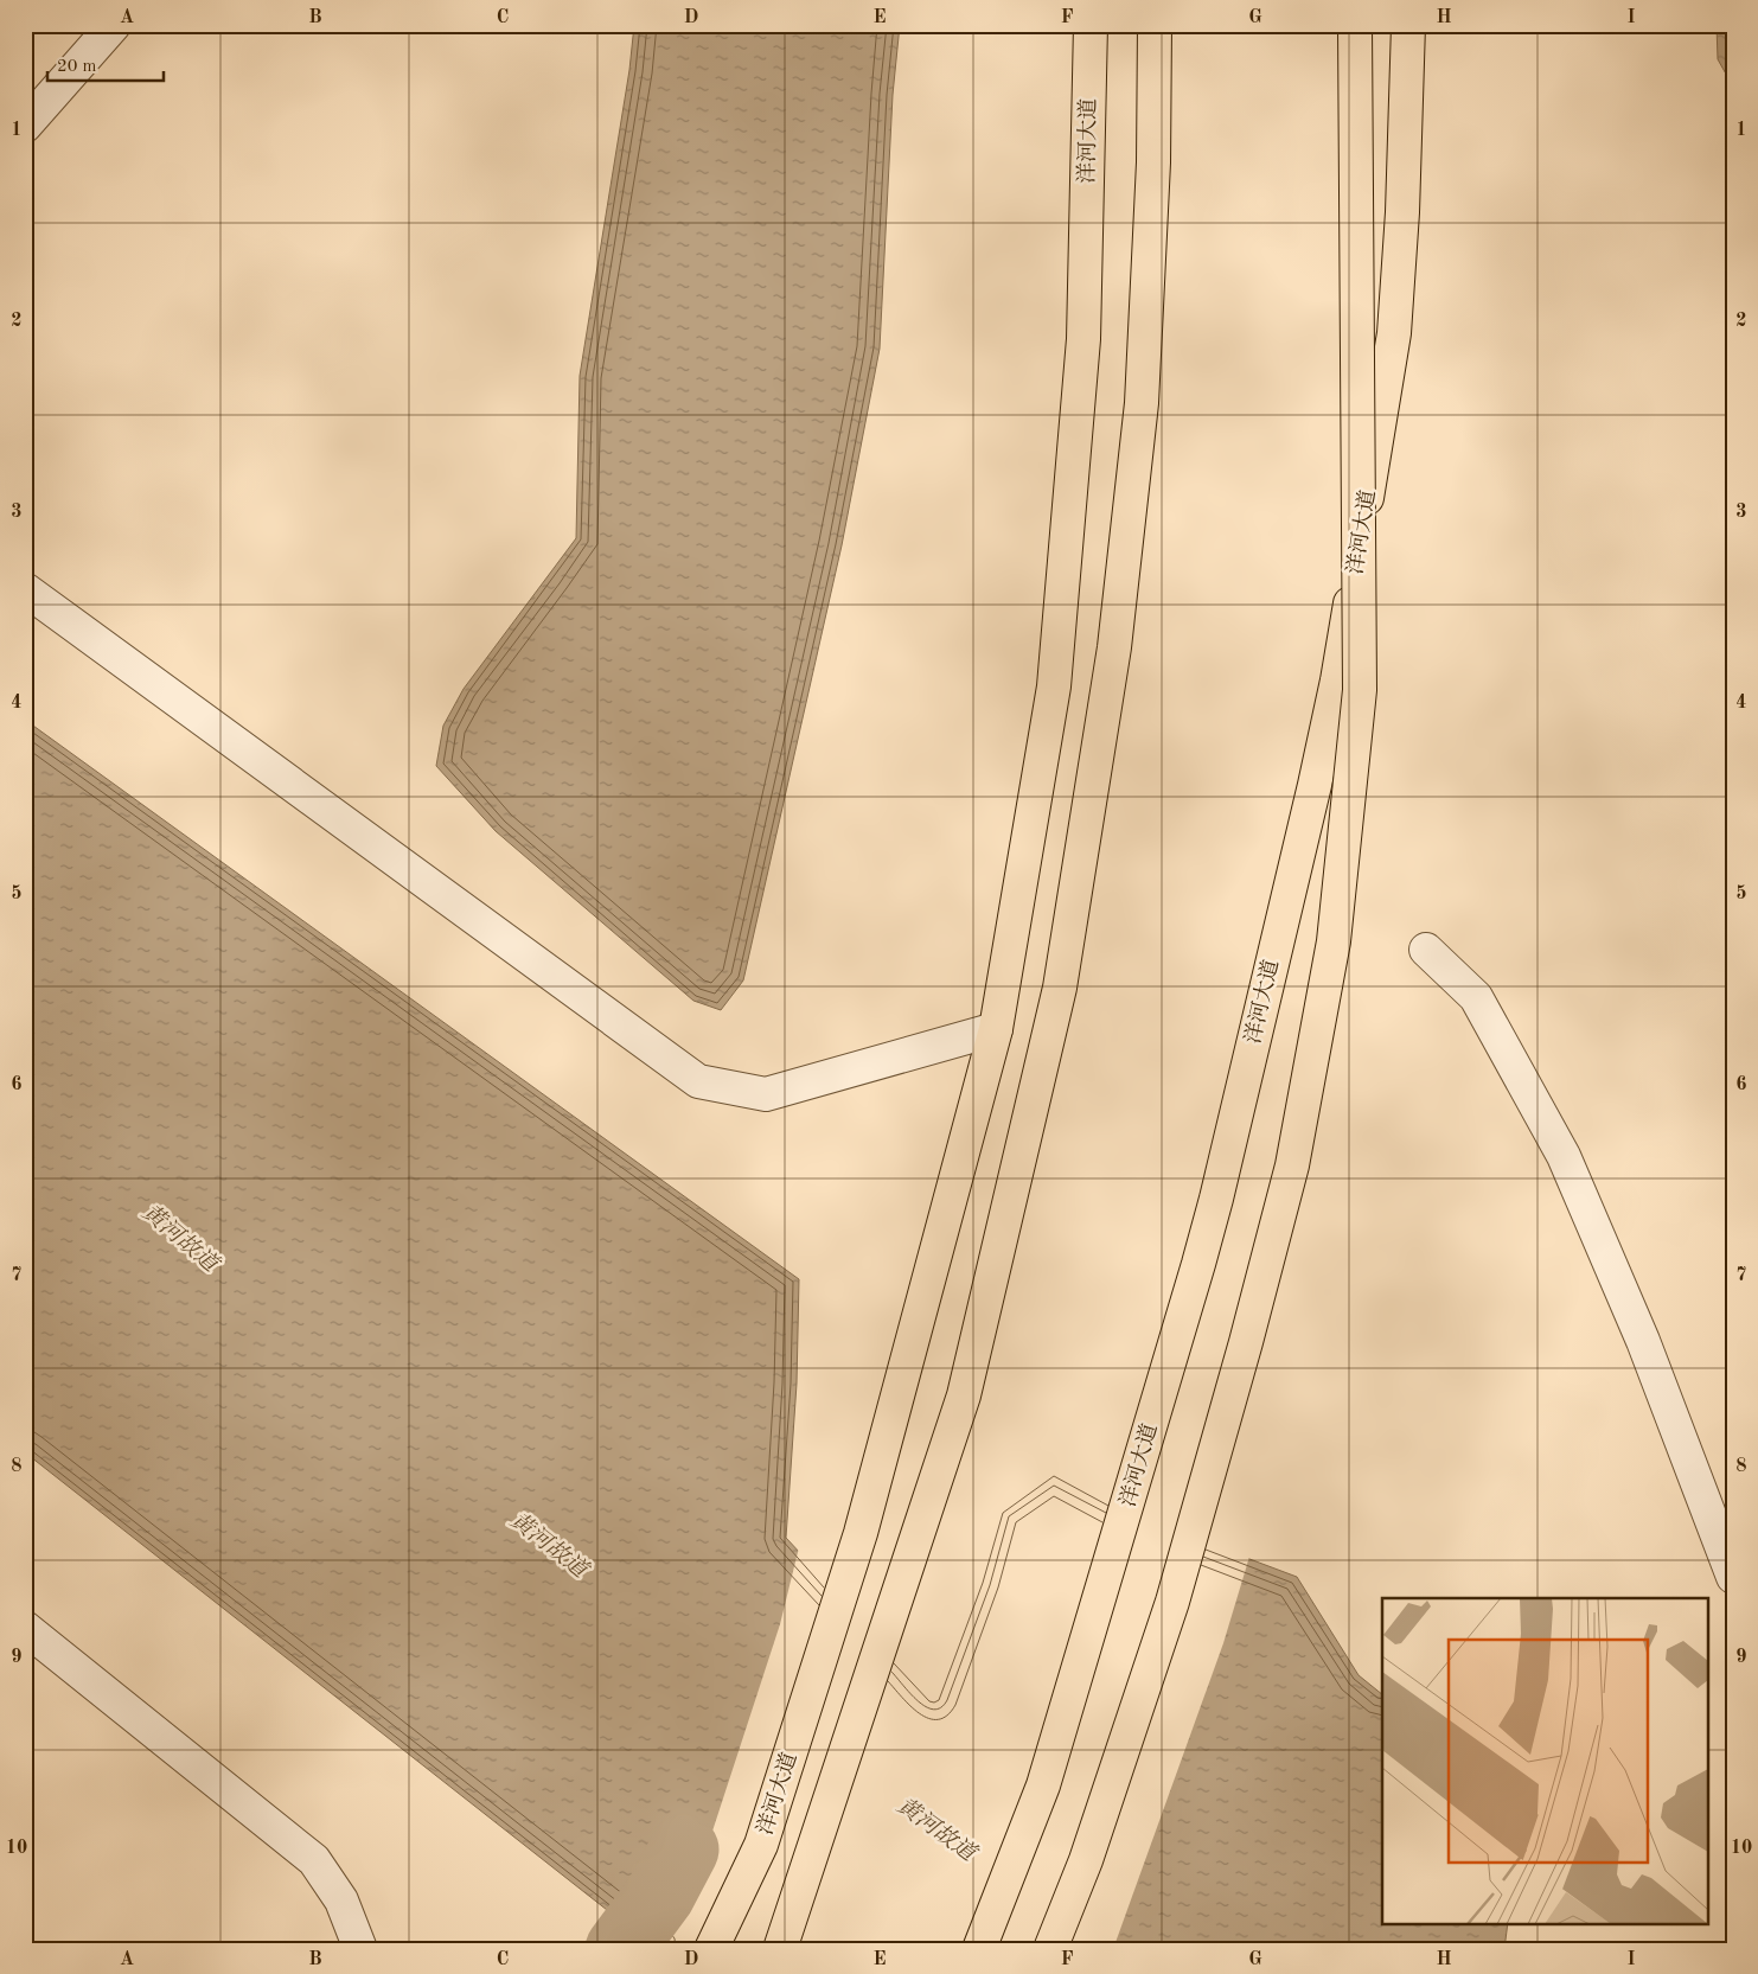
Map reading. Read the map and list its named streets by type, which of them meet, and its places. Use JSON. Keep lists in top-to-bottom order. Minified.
{"streets":{"main road":["洋河大道"]},"water":["黄河故道"],"scale_bar":"20 m","grid":{"columns":["A","B","C","D","E","F","G","H","I"],"rows":["1","2","3","4","5","6","7","8","9","10"]}}
